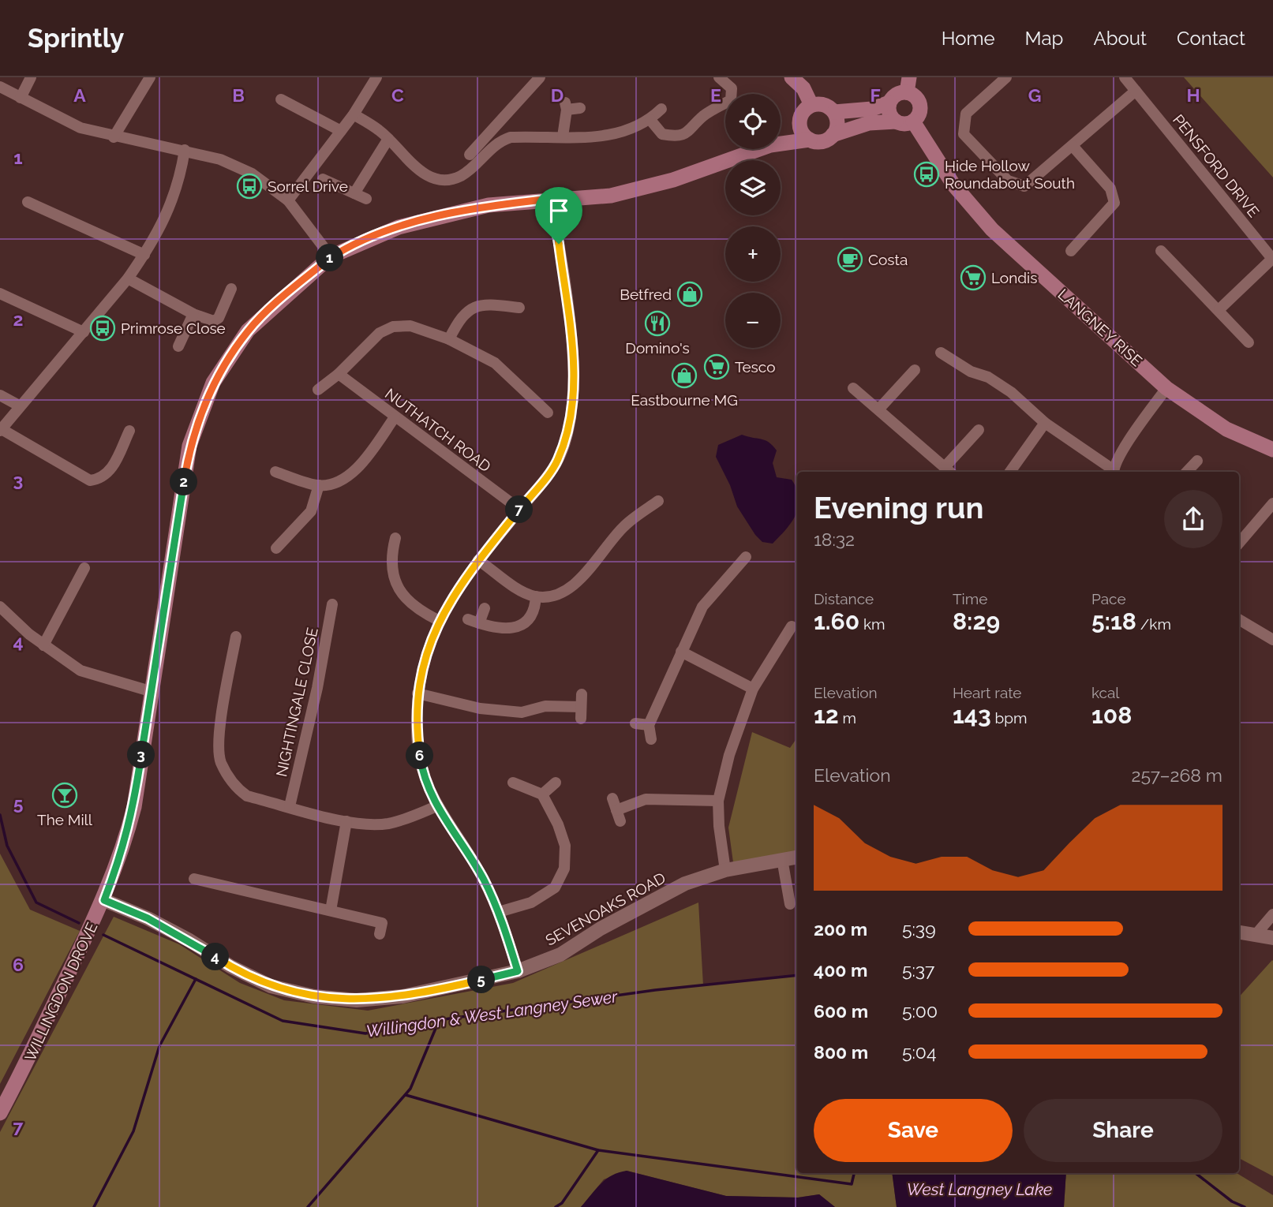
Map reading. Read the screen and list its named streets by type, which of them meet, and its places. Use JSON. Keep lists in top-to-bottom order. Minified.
{"streets":{"main road":["LANGNEY RISE","WILLINGDON DROVE"],"street":["PENSFORD DRIVE","NUTHATCH ROAD","NIGHTINGALE CLOSE","SEVENOAKS ROAD"]},"crossings":[["SEVENOAKS ROAD","WILLINGDON DROVE"]],"water":["Willingdon & West Langney Sewer","West Langney Lake"],"places":{"bus stop":["Hide Hollow Roundabout South","Sorrel Drive","Primrose Close"],"cafe":["Costa"],"supermarket":["Londis","Tesco"],"shop":["Betfred","Eastbourne MG"],"restaurant":["Domino's"],"bar":["The Mill"]},"page":{"header":"Sprintly","nav":["Home","Map","About","Contact"],"map_buttons":["+","−"],"pins":["1","2","7","3","6","4","5"],"heading":["Evening run","18:32"],"stats":[["Distance","1.60 km"],["Time","8:29"],["Pace","5:18 /km"],["Elevation","12 m"],["Heart rate","143 bpm"],["kcal","108"]],"chart":["Elevation","257–268 m"],"list":[{"name":"200 m","note":"5:39"},{"name":"400 m","note":"5:37"},{"name":"600 m","note":"5:00"},{"name":"800 m","note":"5:04"}],"buttons":["Save","Share"]},"grid":{"columns":["A","B","C","D","E","F","G","H"],"rows":["1","2","3","4","5","6","7"]}}
